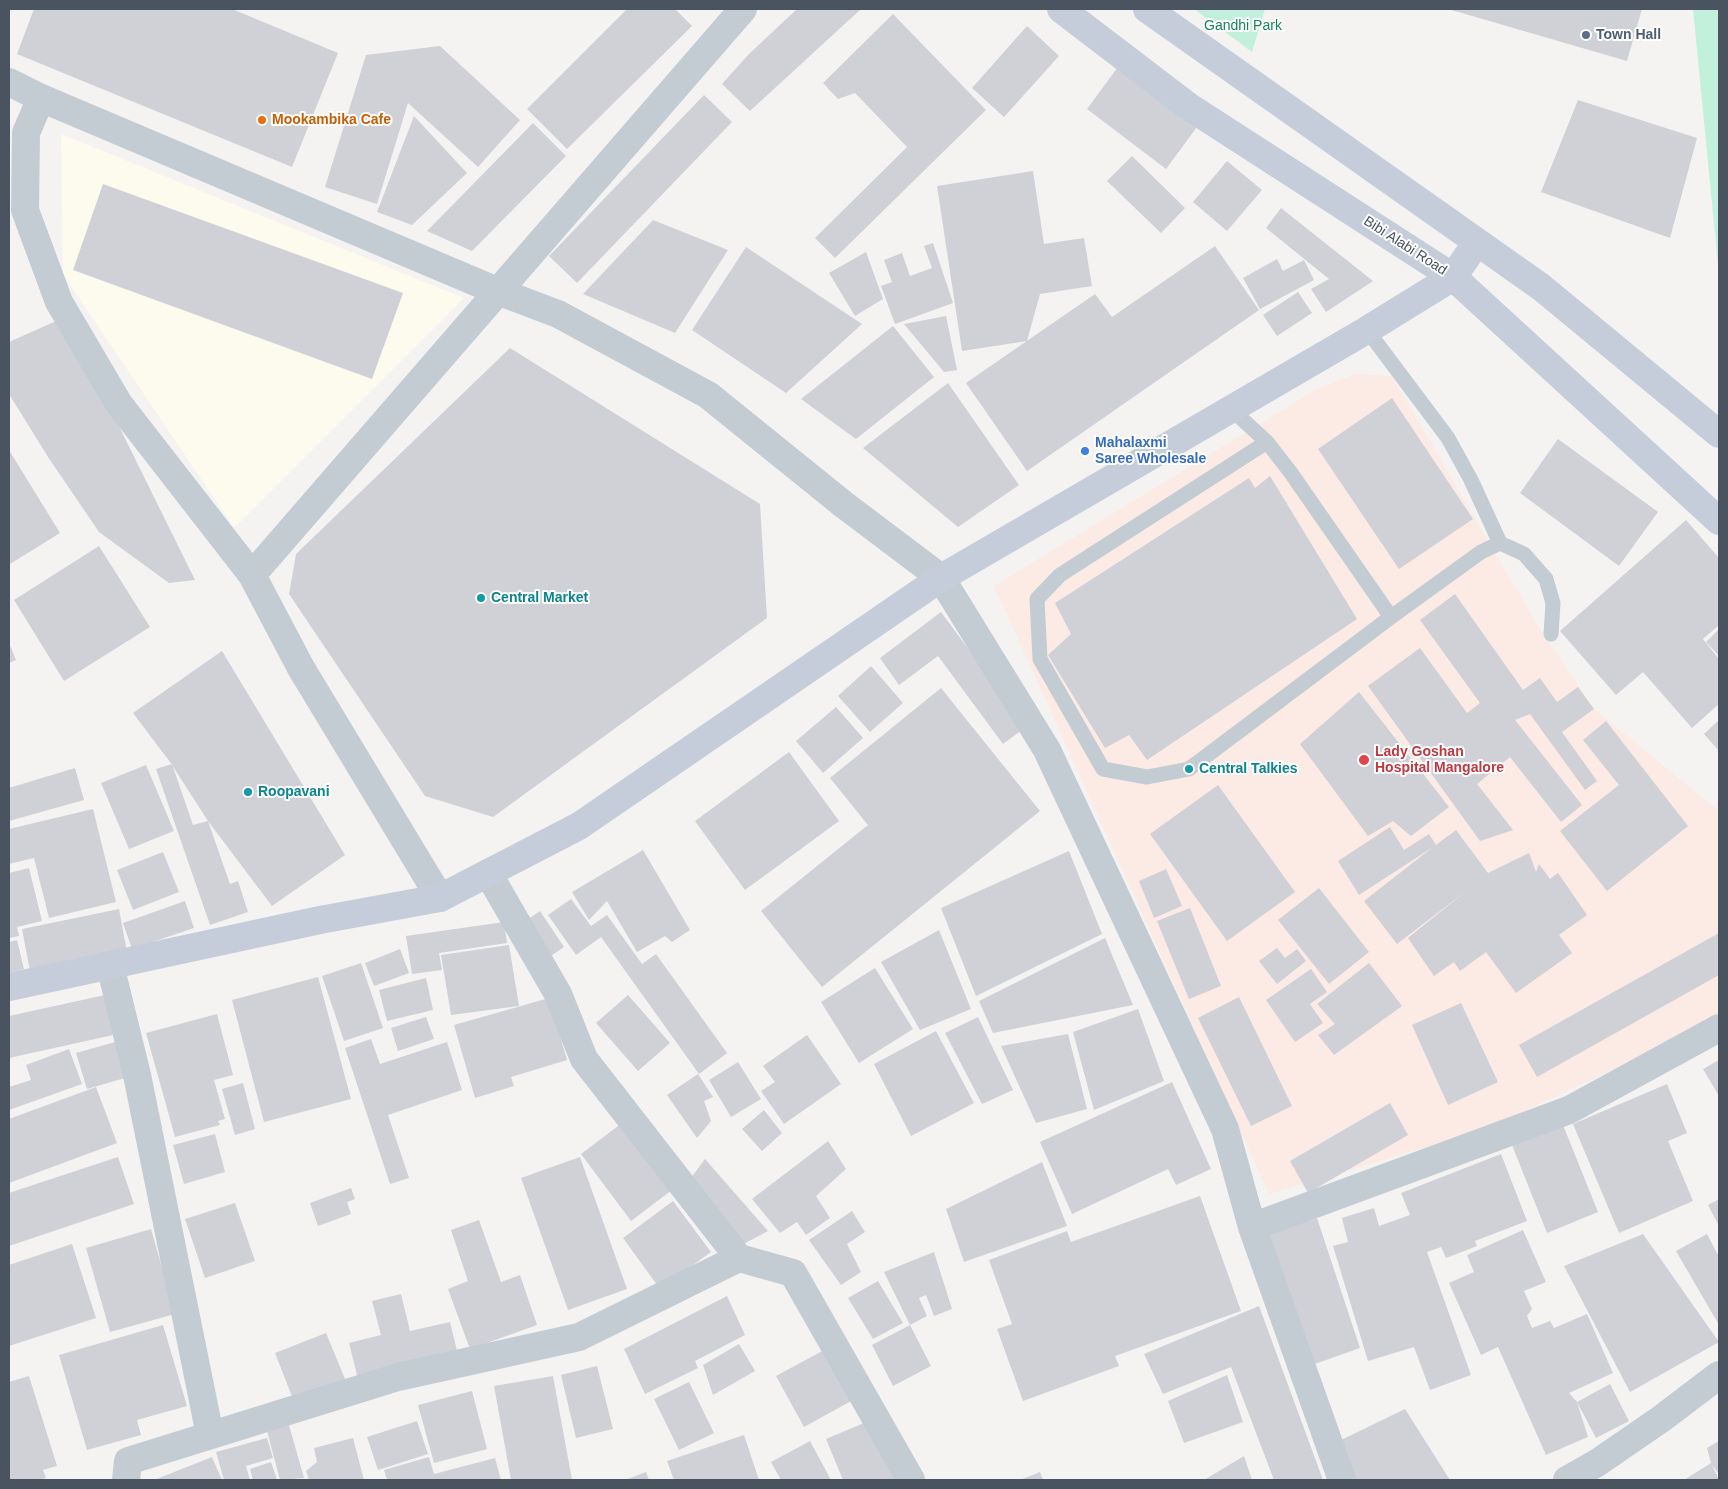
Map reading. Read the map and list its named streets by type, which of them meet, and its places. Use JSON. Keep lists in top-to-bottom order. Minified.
{"streets":{"street":["Bibi Alabi Road"]},"parks":["Gandhi Park"],"places":["Town Hall","Mookambika Cafe","Mahalaxmi Saree Wholesale","Central Market","Lady Goshan Hospital Mangalore","Central Talkies","Roopavani"]}
